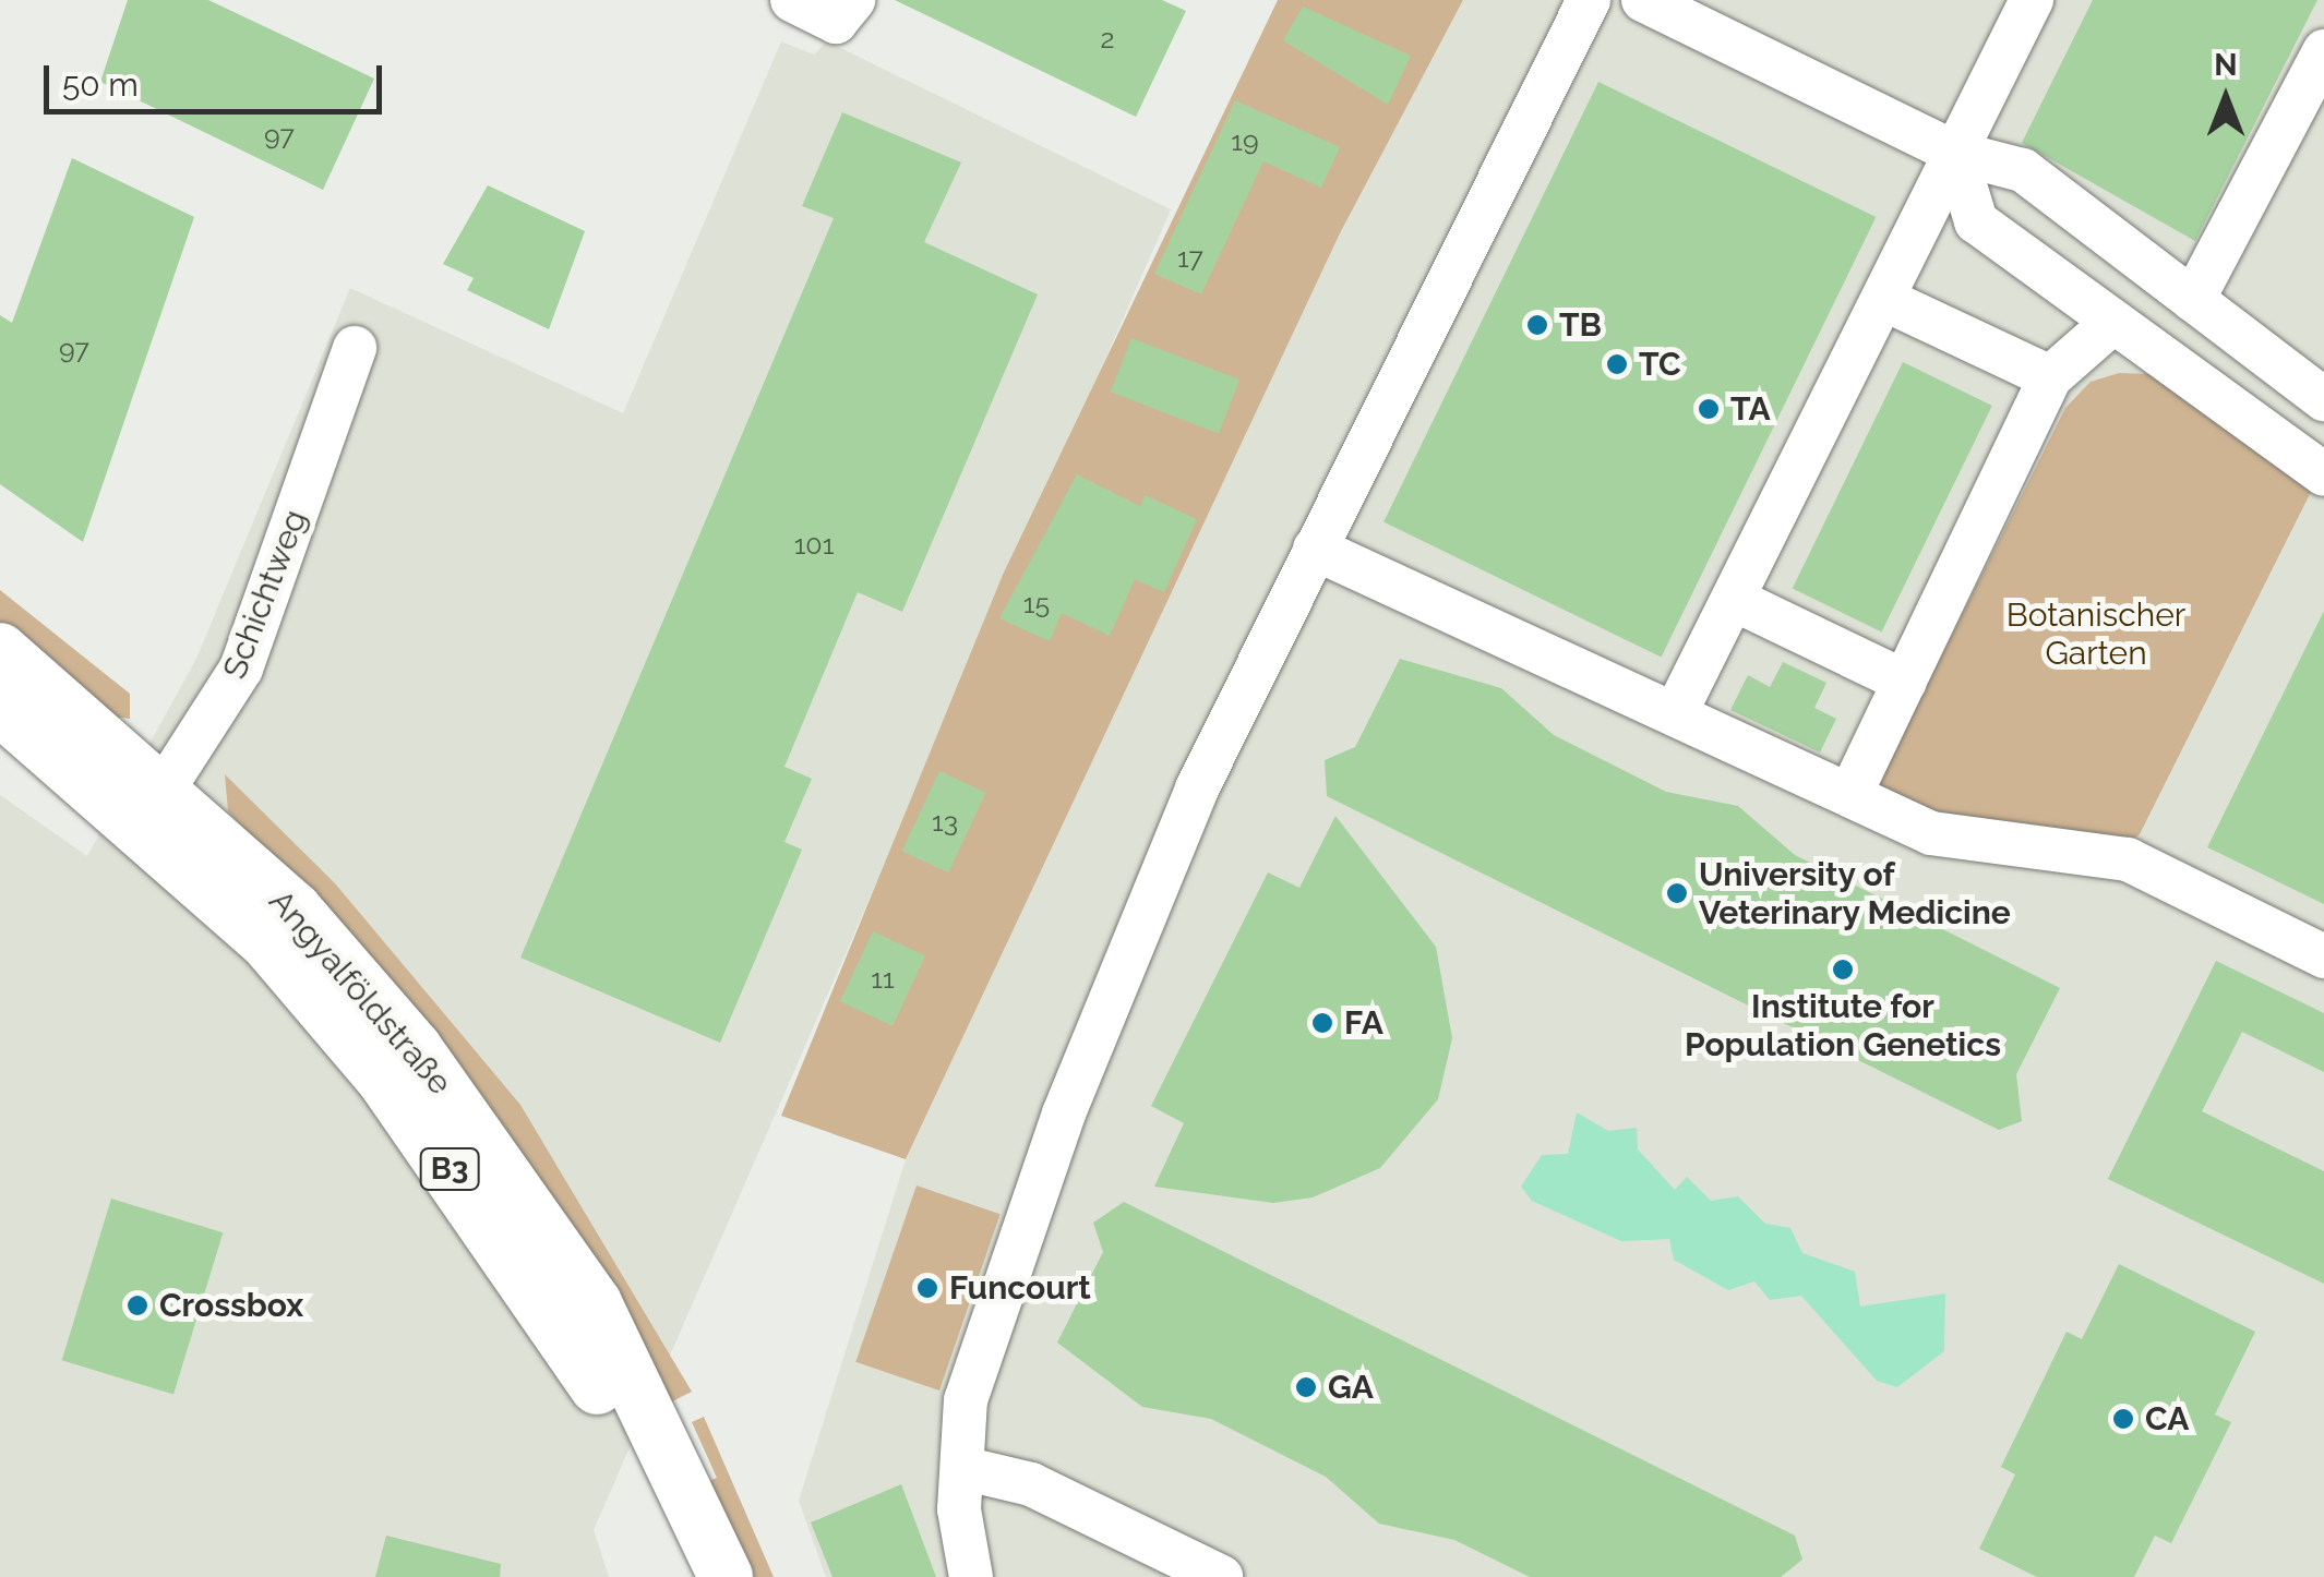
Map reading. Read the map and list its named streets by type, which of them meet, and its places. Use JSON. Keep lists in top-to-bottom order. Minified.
{"streets":{"main road":["Angyalföldstraße","B3"],"street":["Schichtweg"]},"crossings":[["Schichtweg","Angyalföldstraße"]],"parks":["Botanischer Garten"],"places":["TB","TC","TA","University of Veterinary Medicine","Institute for Population Genetics","FA","Funcourt","Crossbox","GA","CA"],"house_numbers":["2","97","19","17","97","101","15","13","11"],"scale_bar":"50 m","north":"top"}
